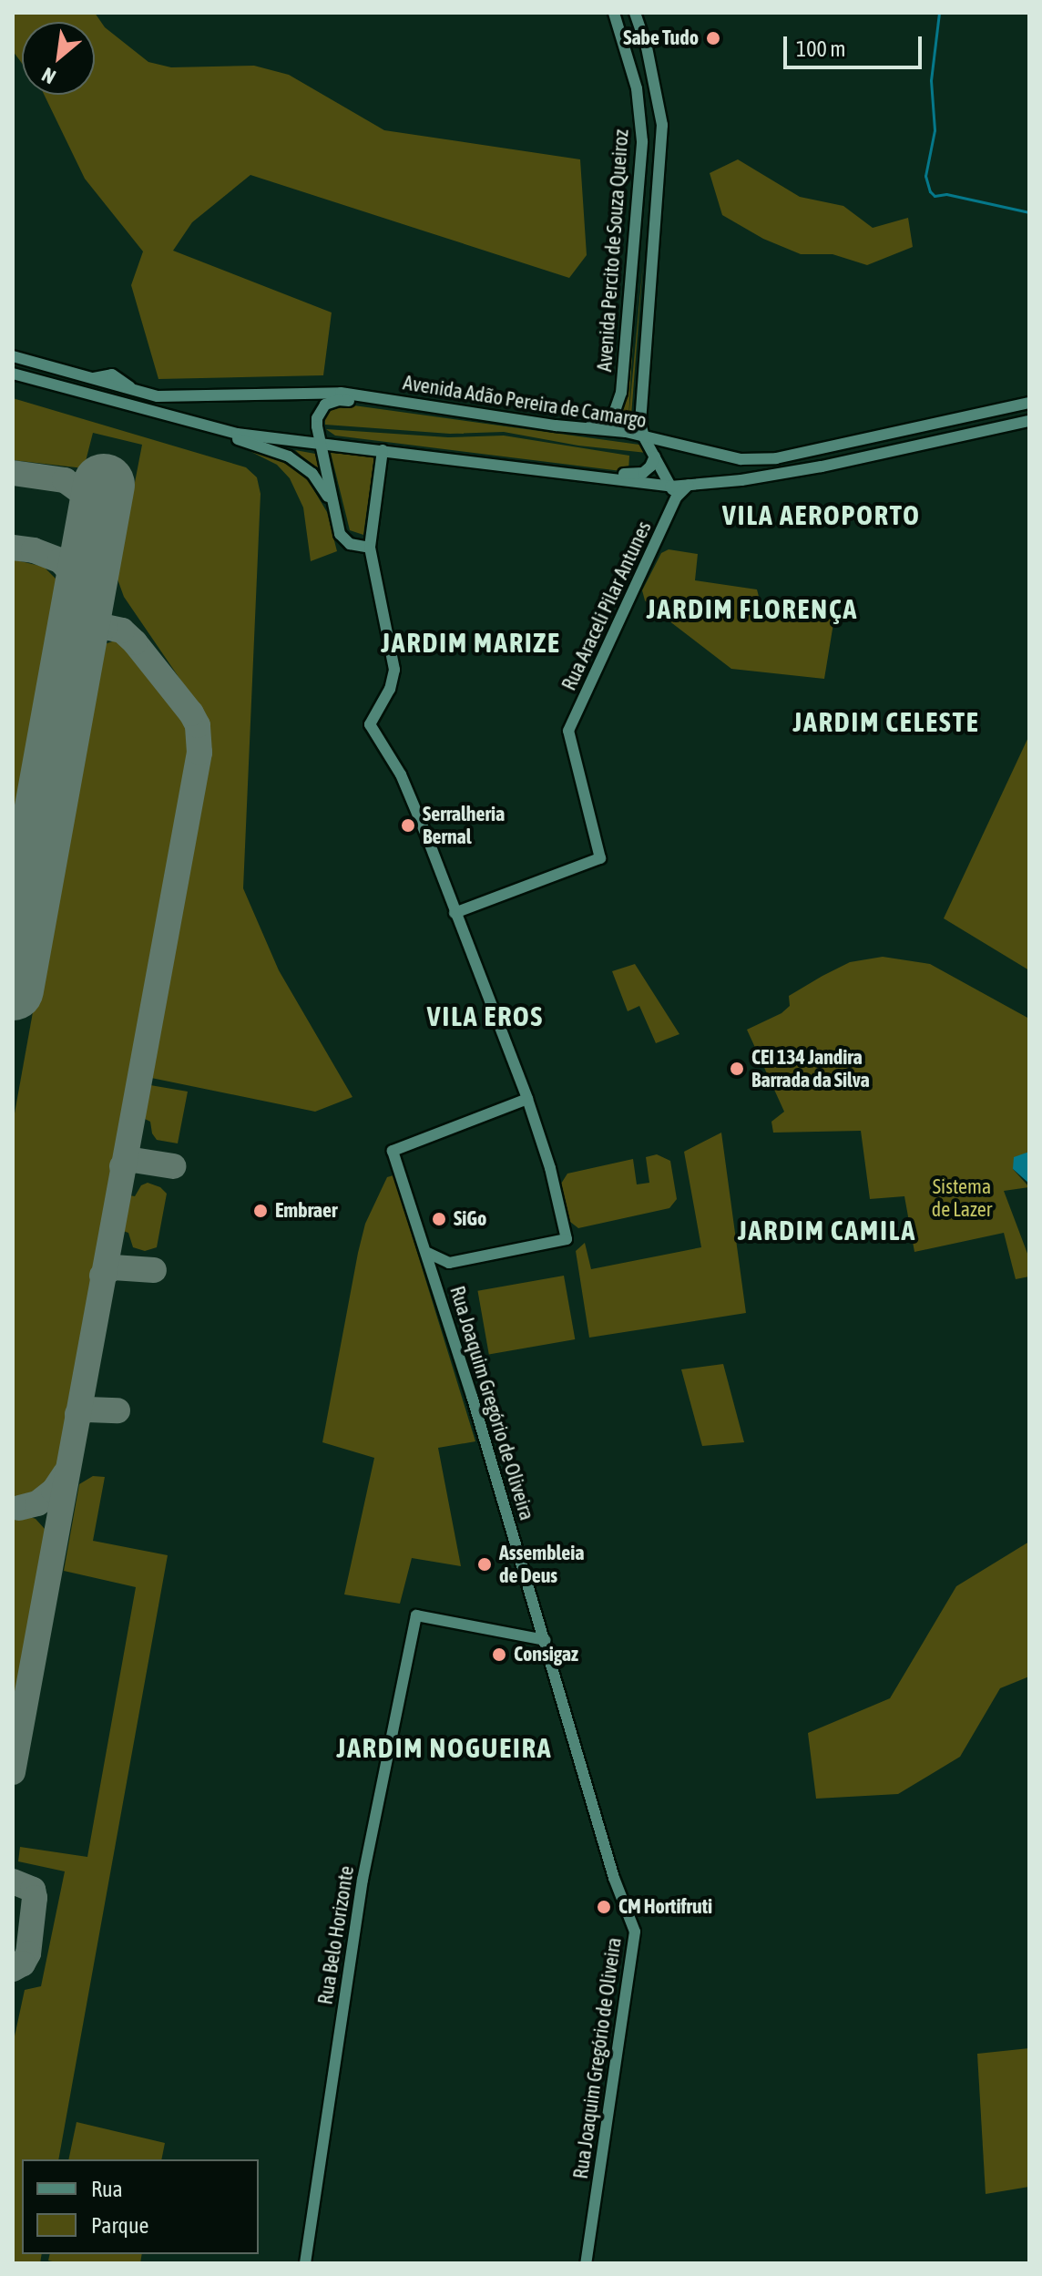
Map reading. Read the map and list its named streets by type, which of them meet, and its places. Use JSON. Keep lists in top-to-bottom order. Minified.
{"streets":{"street":["Avenida Percito de Souza Queiroz","Avenida Adão Pereira de Camargo","Rua Araceli Pilar Antunes","Rua Joaquim Gregório de Oliveira","Rua Belo Horizonte"]},"crossings":[["Avenida Percito de Souza Queiroz","Avenida Adão Pereira de Camargo"],["Rua Joaquim Gregório de Oliveira","Rua Belo Horizonte"]],"districts":["VILA AEROPORTO","JARDIM FLORENÇA","JARDIM MARIZE","JARDIM CELESTE","VILA EROS","JARDIM CAMILA","JARDIM NOGUEIRA"],"parks":["Sistema de Lazer"],"places":["Sabe Tudo","Serralheria Bernal","CEI 134 Jandira Barrada da Silva","Embraer","SiGo","Assembleia de Deus","Consigaz","CM Hortifruti"],"legend":["Rua","Parque"],"scale_bar":"100 m","north":"bottom left"}
